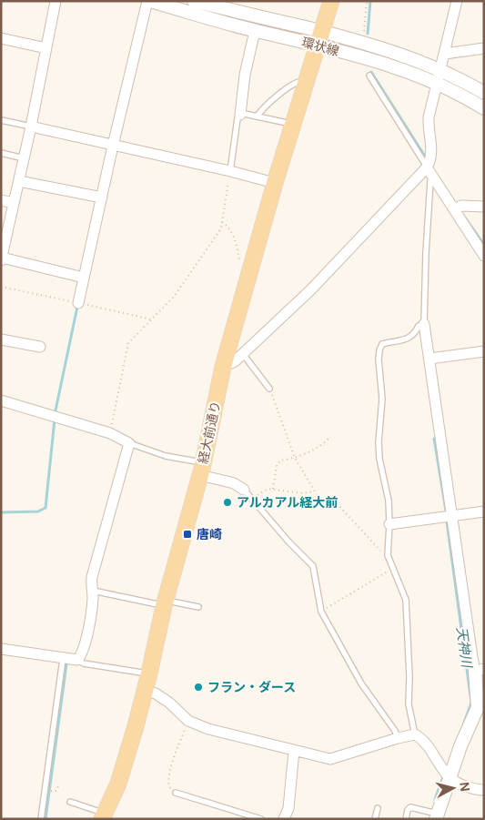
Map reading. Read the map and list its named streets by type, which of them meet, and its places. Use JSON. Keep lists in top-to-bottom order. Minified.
{"streets":{"main road":["経大前通り"],"street":["環状線"]},"crossings":[["環状線","経大前通り"]],"water":["天神川"],"places":{"other":["アルカアル経大前","フラン・ダース"],"transit":["唐崎"]},"north":"right"}
